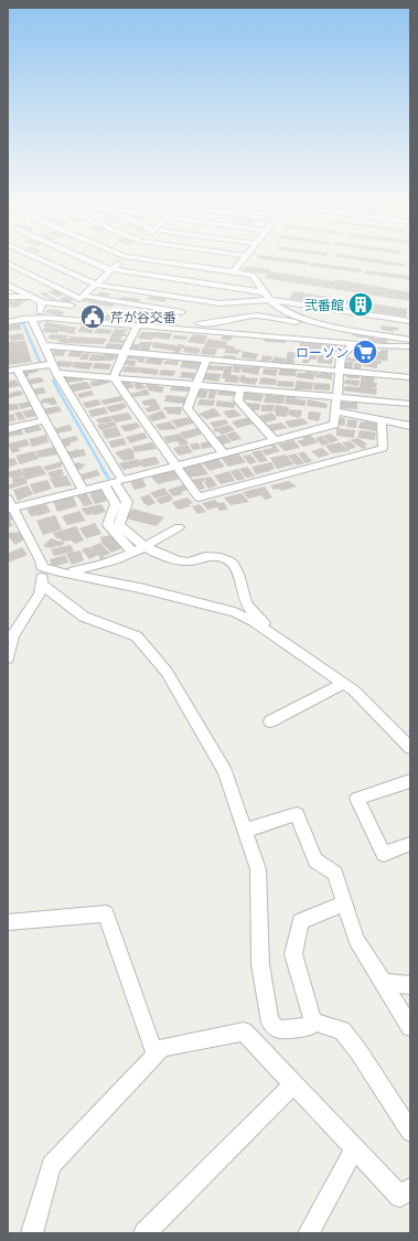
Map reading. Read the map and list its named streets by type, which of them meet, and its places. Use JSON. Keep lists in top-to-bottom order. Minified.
{"places":{"building":["弐番館"],"public building":["芹が谷交番"],"supermarket":["ローソン"]}}
